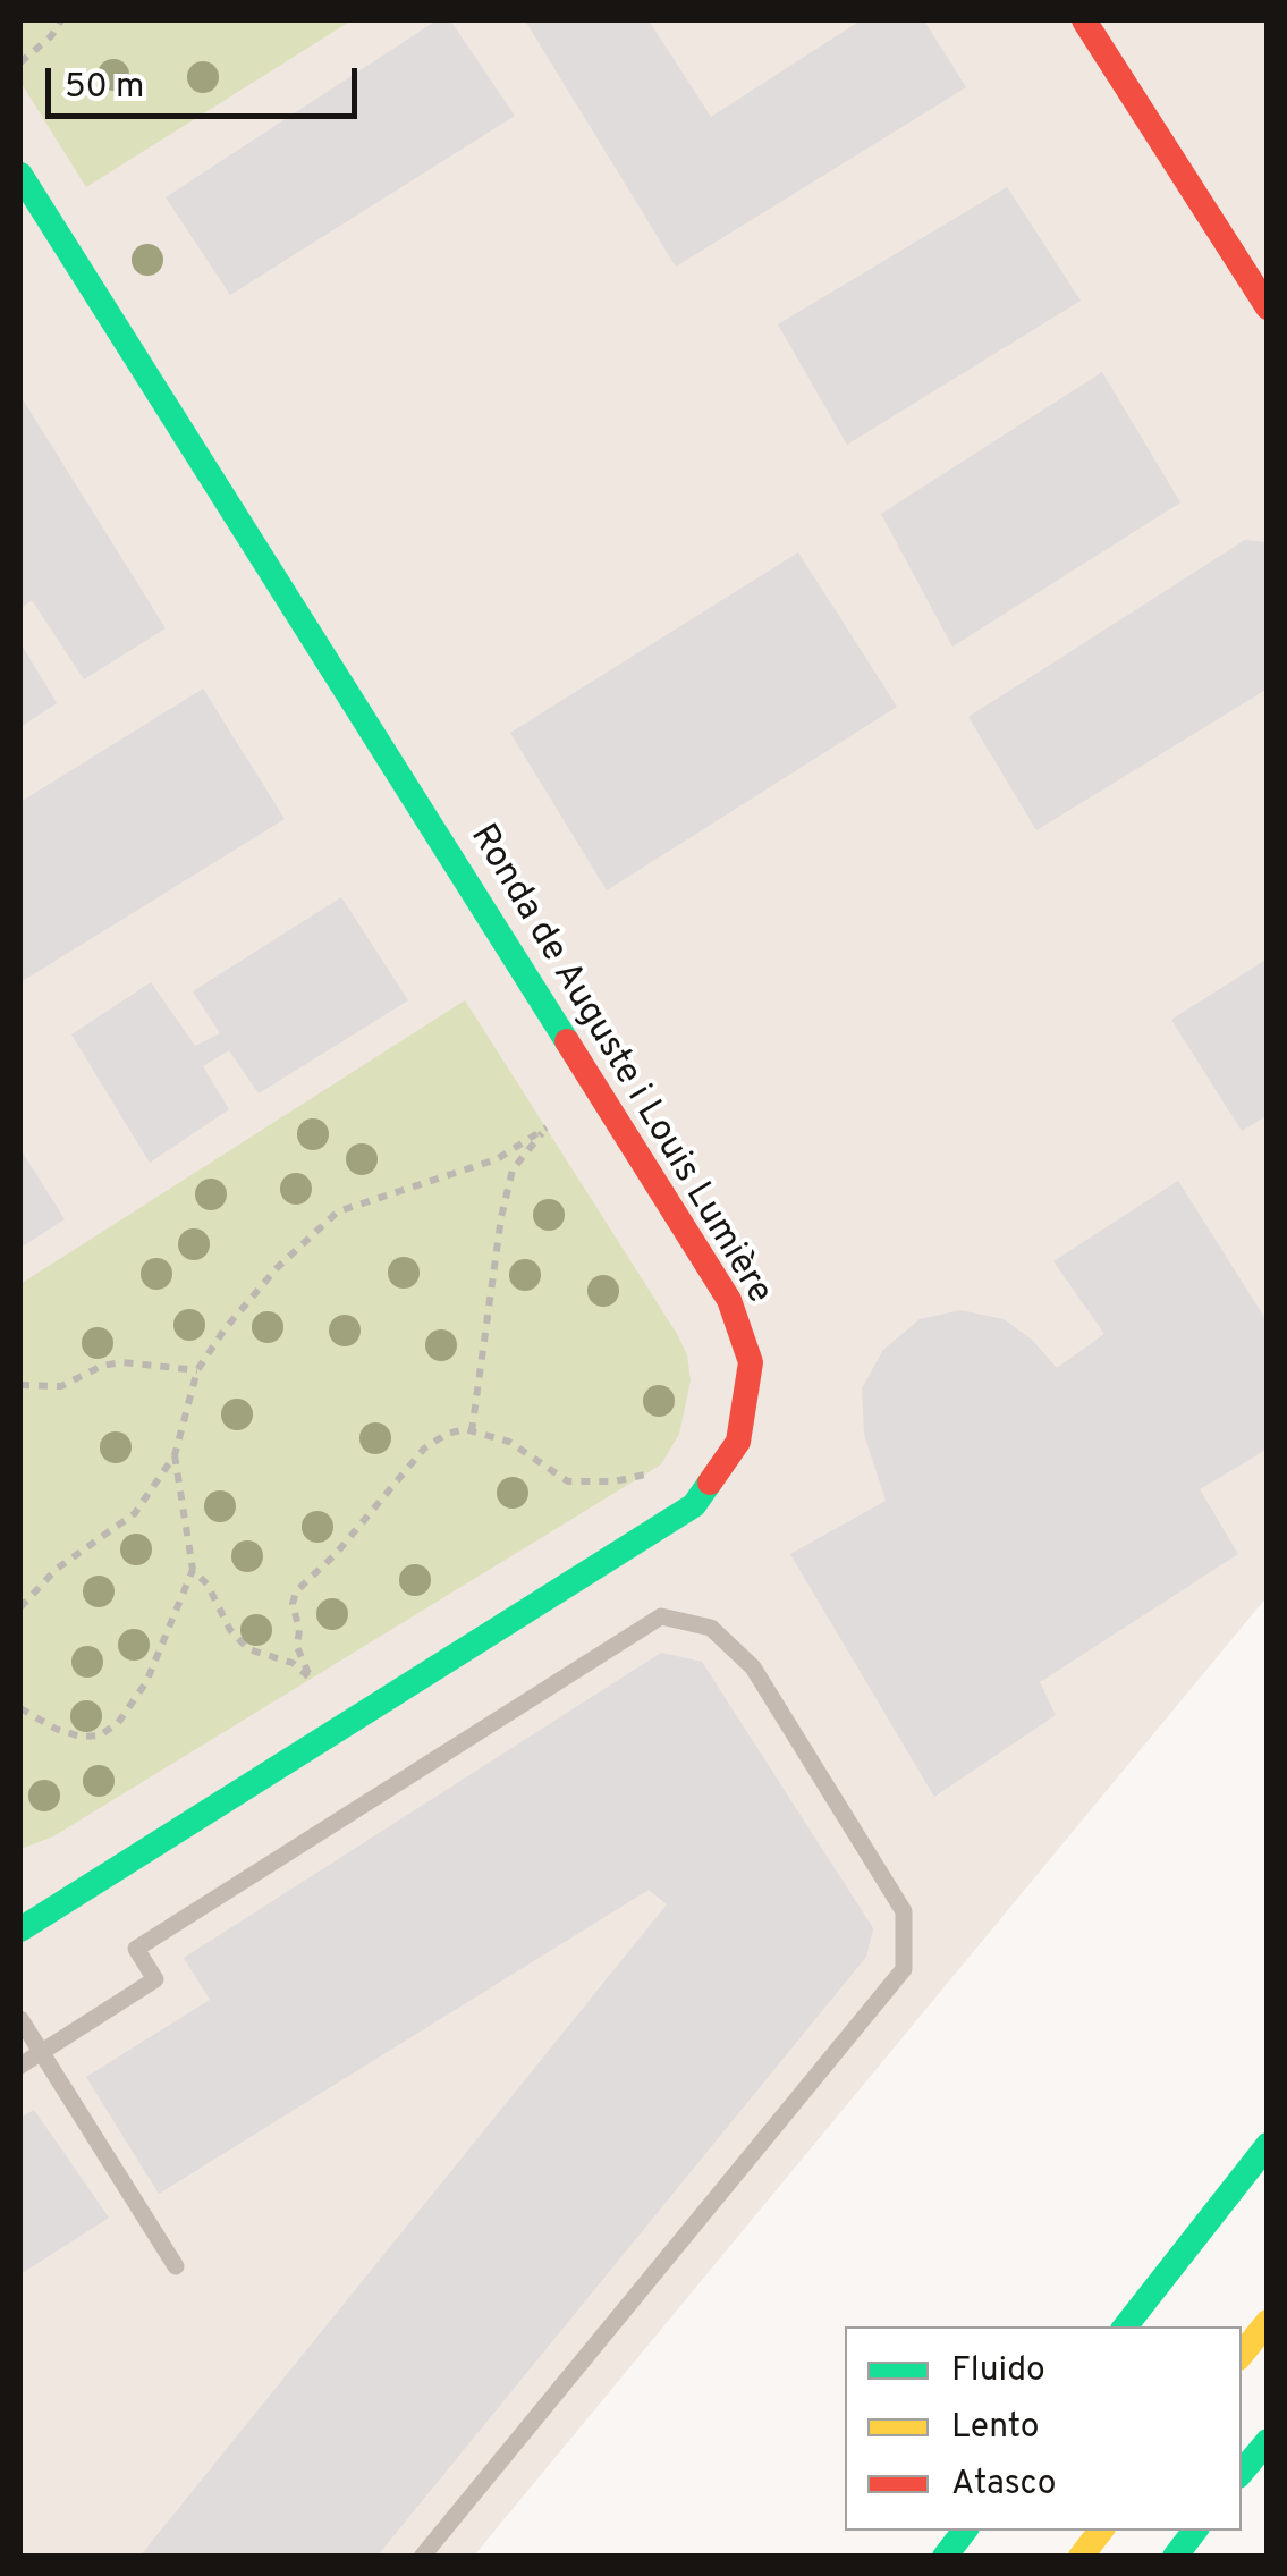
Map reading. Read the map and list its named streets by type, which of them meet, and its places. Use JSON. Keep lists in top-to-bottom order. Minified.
{"streets":{"main road":["Ronda de Auguste i Louis Lumière"]},"legend":["Fluido","Lento","Atasco"],"scale_bar":"50 m"}
